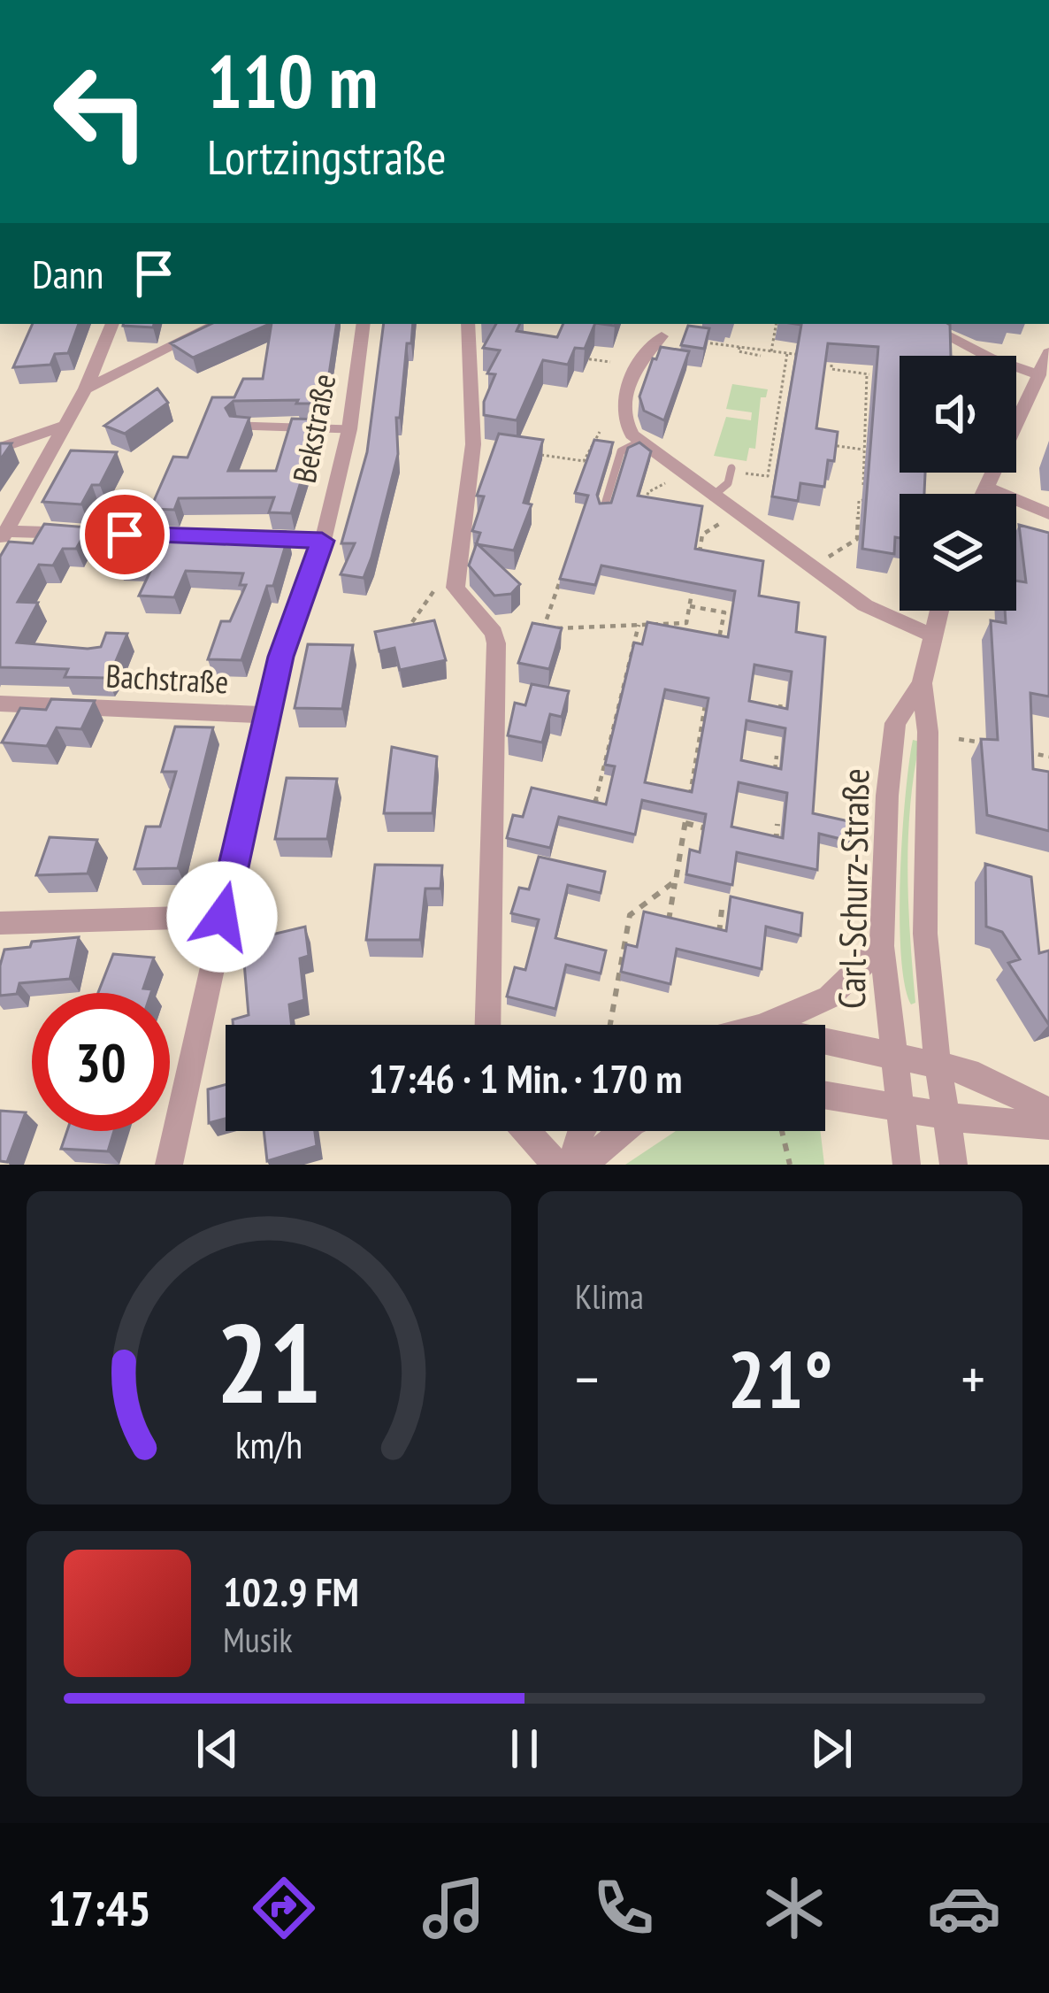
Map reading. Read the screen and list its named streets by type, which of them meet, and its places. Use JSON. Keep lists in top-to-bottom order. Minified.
{"streets":{"street":["Bekstraße","Bachstraße","Carl-Schurz-Straße"]},"crossings":[["Bekstraße","Bachstraße"]],"page":{"turn":["110 m","Lortzingstraße"],"then":"Dann","limit":"30","trip":"17:46 · 1 Min. · 170 m","tile":"Klima","heat":["−","21°","+"],"song":["102.9 FM","Musik"],"tabs":"17:45","gauge":["21","km/h"]}}
